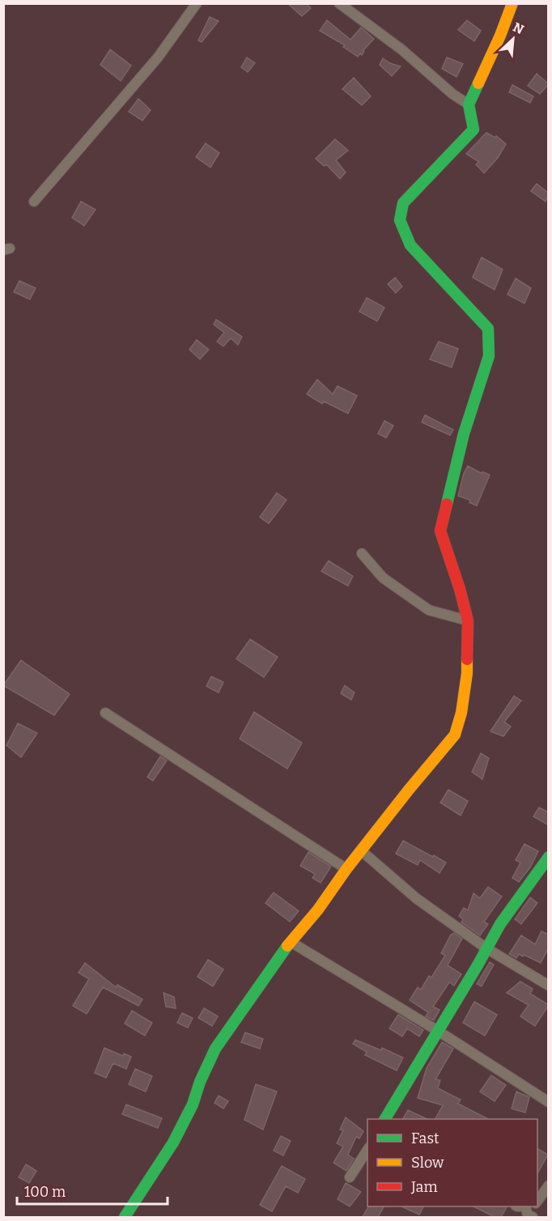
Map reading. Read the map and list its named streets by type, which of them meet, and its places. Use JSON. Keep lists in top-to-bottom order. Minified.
{"legend":["Fast","Slow","Jam"],"scale_bar":"100 m","north":"top right"}
